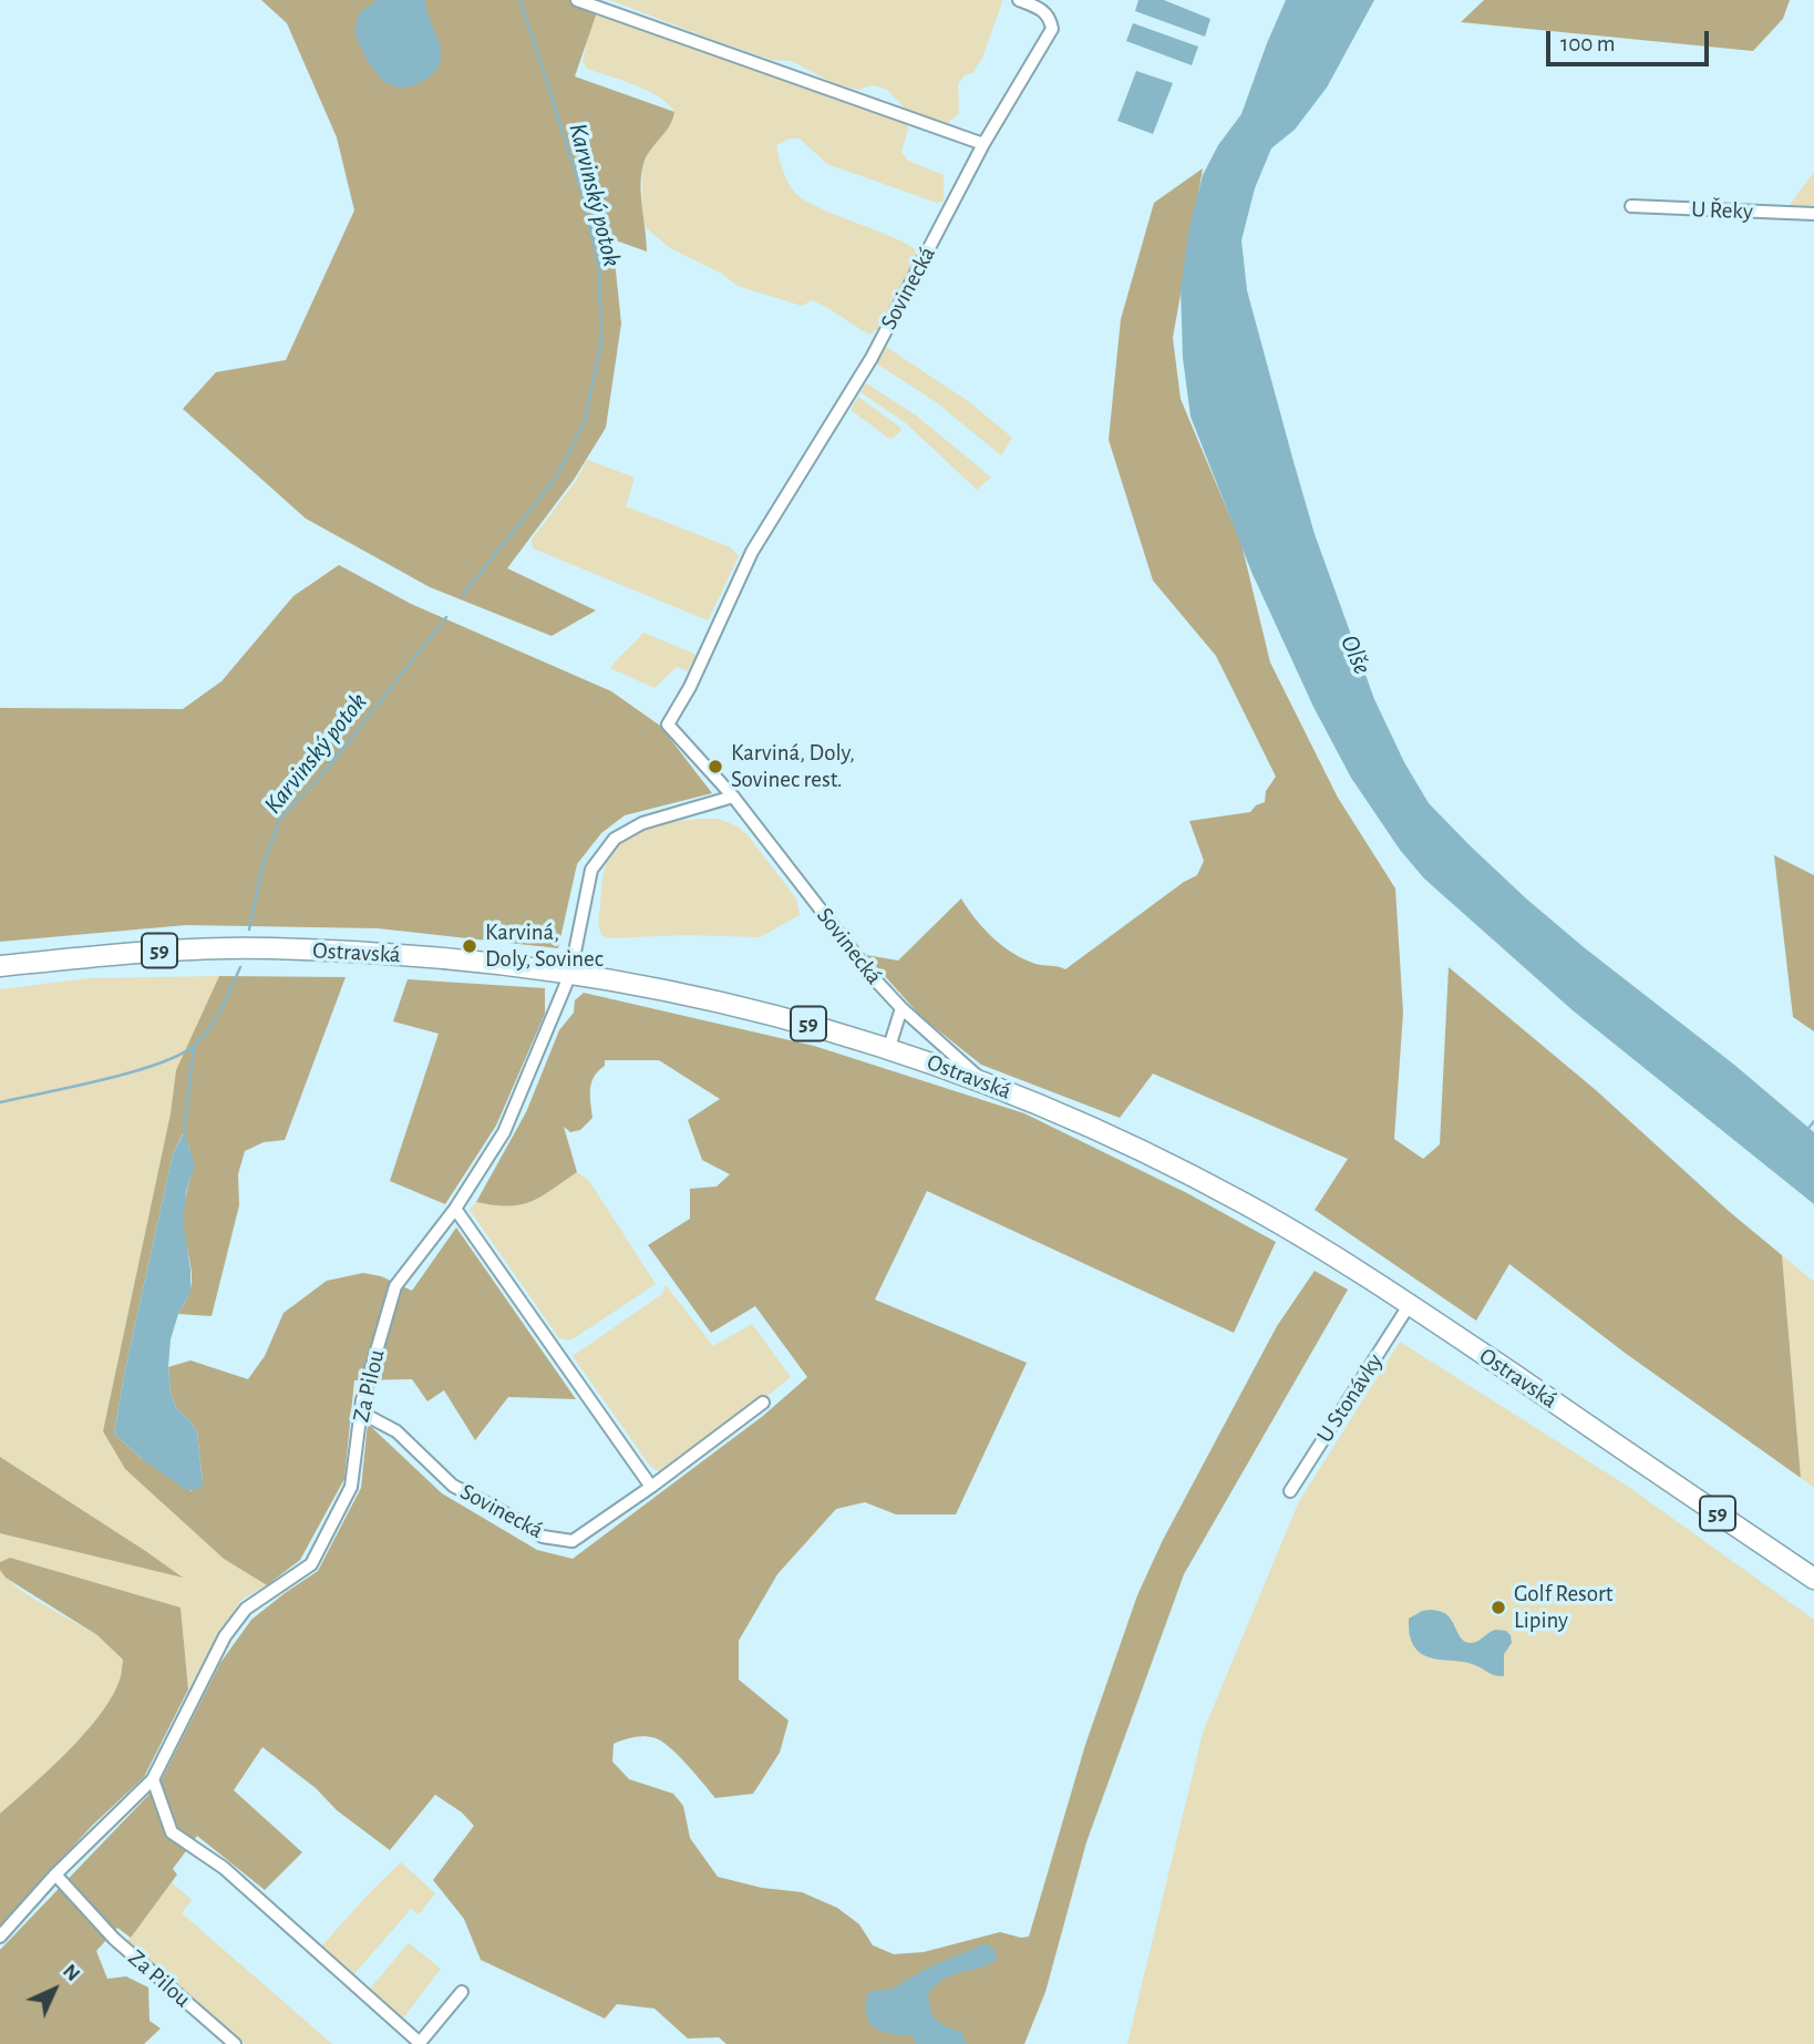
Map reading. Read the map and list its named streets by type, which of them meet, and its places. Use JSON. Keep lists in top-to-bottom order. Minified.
{"streets":{"main road":["59","Ostravská"],"street":["U Řeky","Sovinecká","Za Pilou","U Stonávky"]},"crossings":[["Sovinecká","Ostravská"],["Sovinecká","Za Pilou"],["Ostravská","Za Pilou"],["Ostravská","U Stonávky"]],"water":["Karvinský potok","Olše"],"places":["Karviná, Doly, Sovinec rest.","Karviná, Doly, Sovinec","Golf Resort Lipiny"],"scale_bar":"100 m","north":"top right"}
